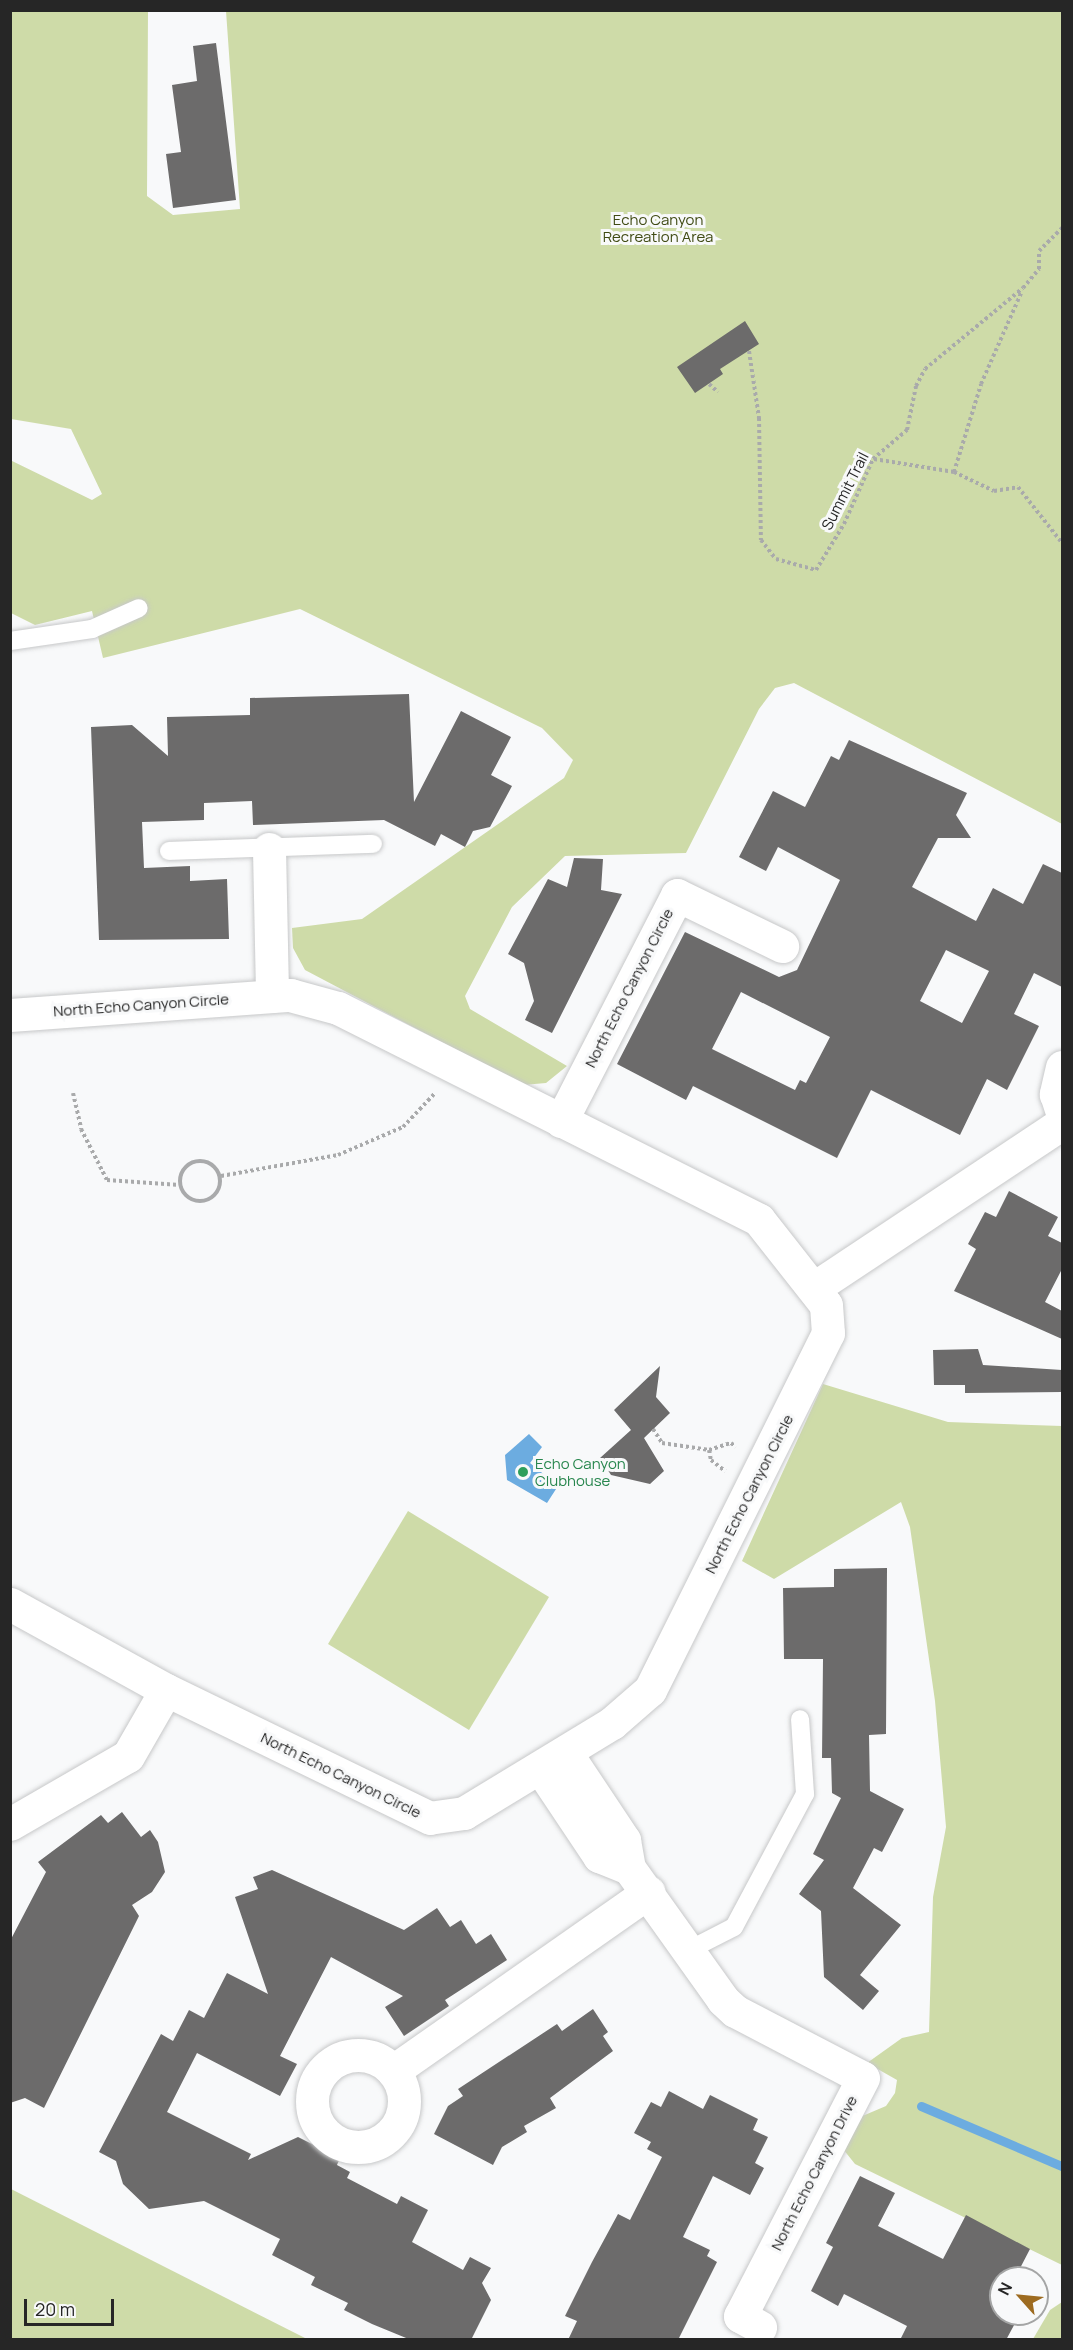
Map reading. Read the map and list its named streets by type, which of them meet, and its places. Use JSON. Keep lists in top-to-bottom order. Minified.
{"streets":{"street":["North Echo Canyon Circle","North Echo Canyon Drive"],"path":["Summit Trail"]},"crossings":[["North Echo Canyon Circle","North Echo Canyon Drive"]],"parks":["Echo Canyon Recreation Area"],"places":["Echo Canyon Clubhouse"],"scale_bar":"20 m","north":"top left"}
